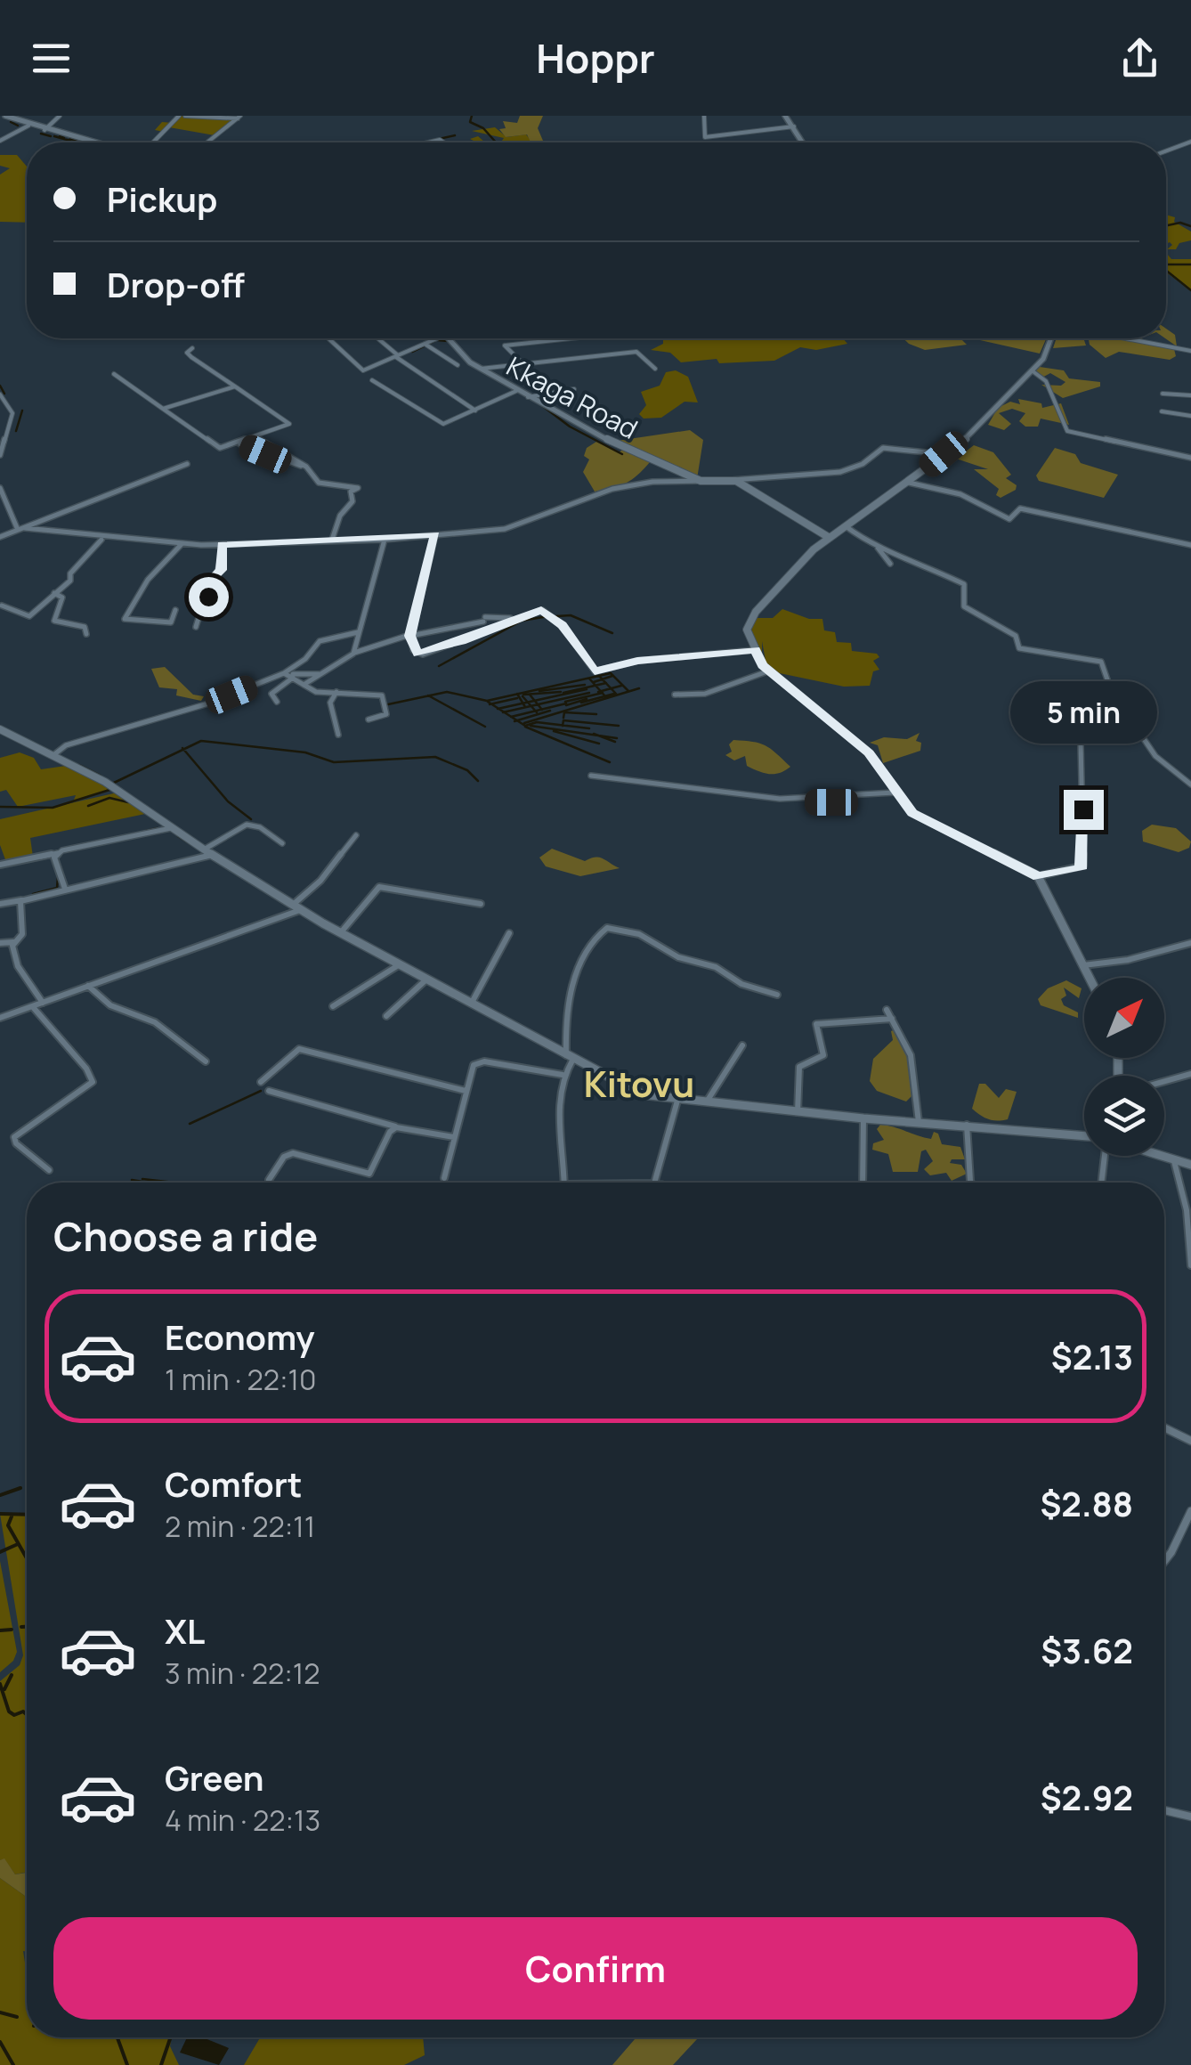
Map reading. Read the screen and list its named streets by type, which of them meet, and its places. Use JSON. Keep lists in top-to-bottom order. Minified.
{"streets":{"street":["Kkaga Road"]},"districts":["Kitovu"],"north":"top right","page":{"header":"Hoppr","banner":["Pickup","Drop-off"],"bubble":"5 min","heading":"Choose a ride","list":[{"name":"Economy","note":"1 min · 22:10","value":"$2.13"},{"name":"Comfort","note":"2 min · 22:11","value":"$2.88"},{"name":"XL","note":"3 min · 22:12","value":"$3.62"},{"name":"Green","note":"4 min · 22:13","value":"$2.92"}],"buttons":"Confirm"}}
